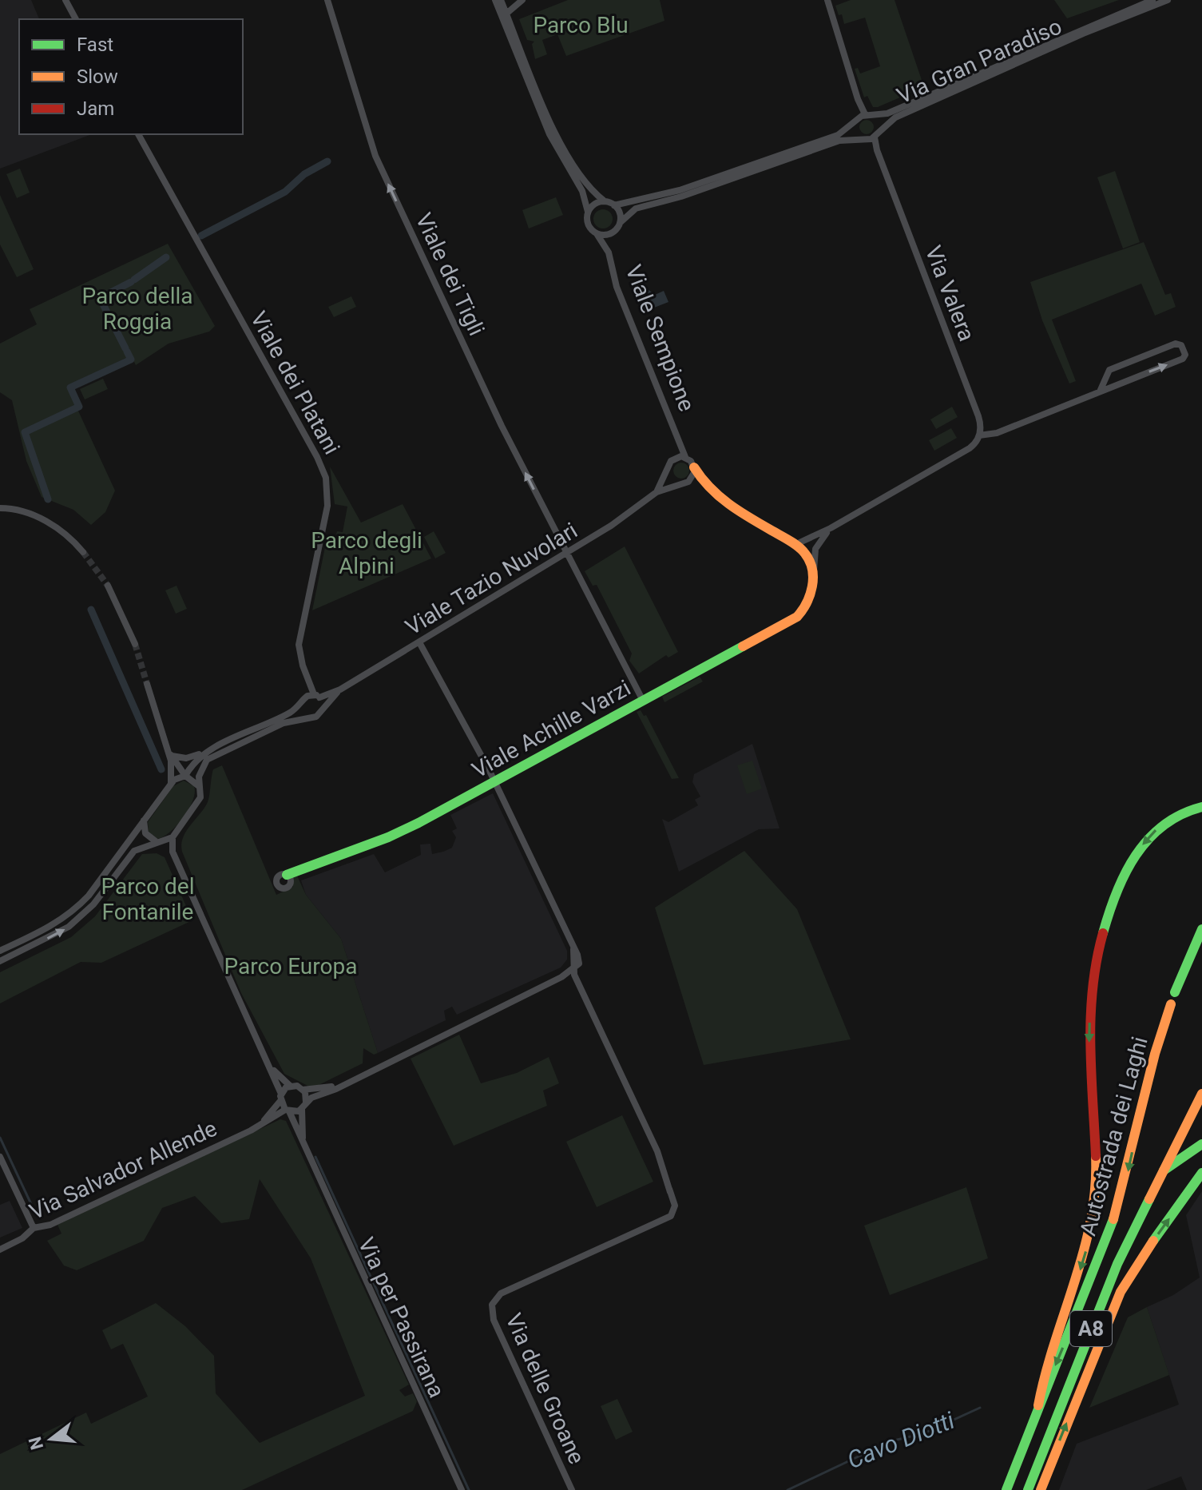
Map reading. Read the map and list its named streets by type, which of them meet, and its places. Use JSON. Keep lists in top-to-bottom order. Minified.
{"streets":{"main road":["Viale Achille Varzi","Autostrada dei Laghi","A8"],"street":["Via Gran Paradiso","Viale dei Tigli","Via Valera","Viale Sempione","Viale dei Platani","Viale Tazio Nuvolari","Via Salvador Allende","Via per Passirana","Via delle Groane"]},"crossings":[["Via Gran Paradiso","Via Valera"],["Viale dei Tigli","Viale Tazio Nuvolari"],["Viale dei Tigli","Viale Achille Varzi"],["Viale Sempione","Viale Tazio Nuvolari"],["Viale dei Platani","Viale Tazio Nuvolari"],["Via Salvador Allende","Via per Passirana"]],"one_way":["Viale dei Tigli"],"water":["Cavo Diotti"],"parks":["Parco Blu","Parco della Roggia","Parco degli Alpini","Parco del Fontanile","Parco Europa"],"legend":["Fast","Slow","Jam"],"north":"left"}
